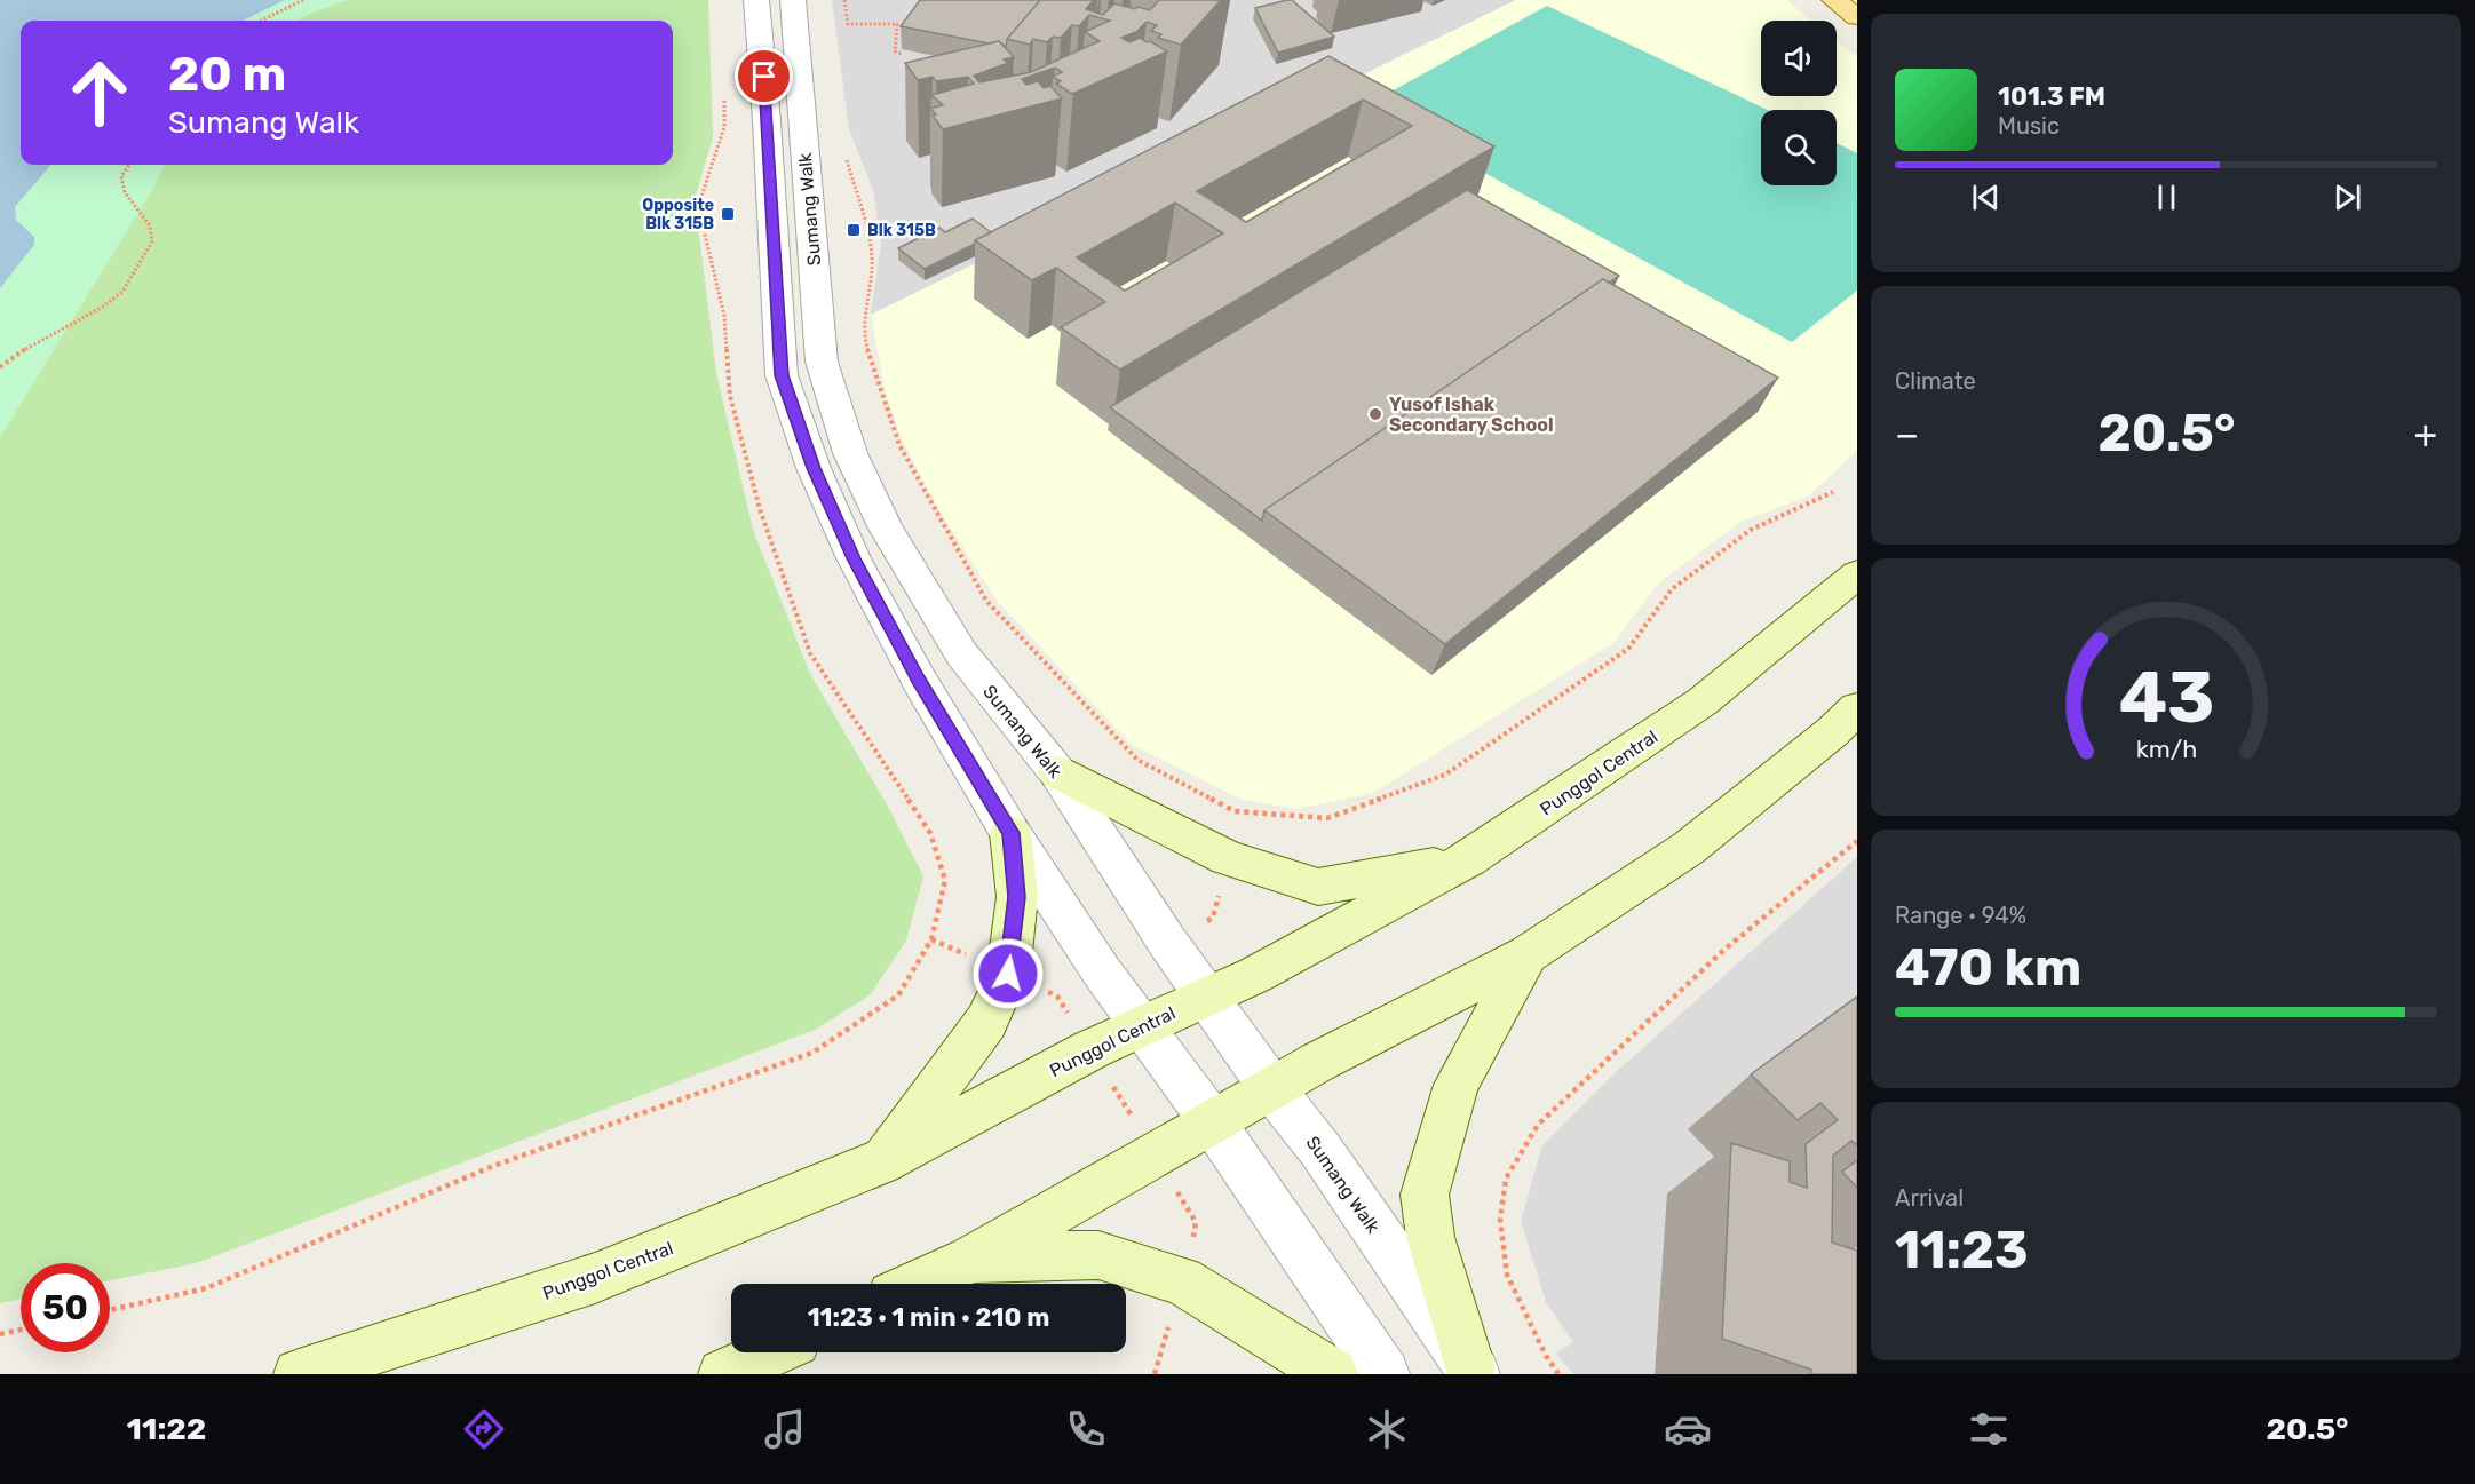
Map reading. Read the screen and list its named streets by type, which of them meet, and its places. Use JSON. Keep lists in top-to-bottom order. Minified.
{"streets":{"main road":["Punggol Central"],"street":["Sumang Walk"]},"crossings":[["Sumang Walk","Punggol Central"]],"places":{"transit":["Opposite Blk 315B","Blk 315B"],"other":["Yusof Ishak Secondary School"]},"page":{"turn":["20 m","Sumang Walk"],"song":["101.3 FM","Music"],"tile":["Climate",["Range · 94%","470 km"],["Arrival","11:23"]],"heat":["−","20.5°","+"],"limit":"50","trip":"11:23 · 1 min · 210 m","tabs":["11:22","20.5°"],"gauge":["43","km/h"]}}
